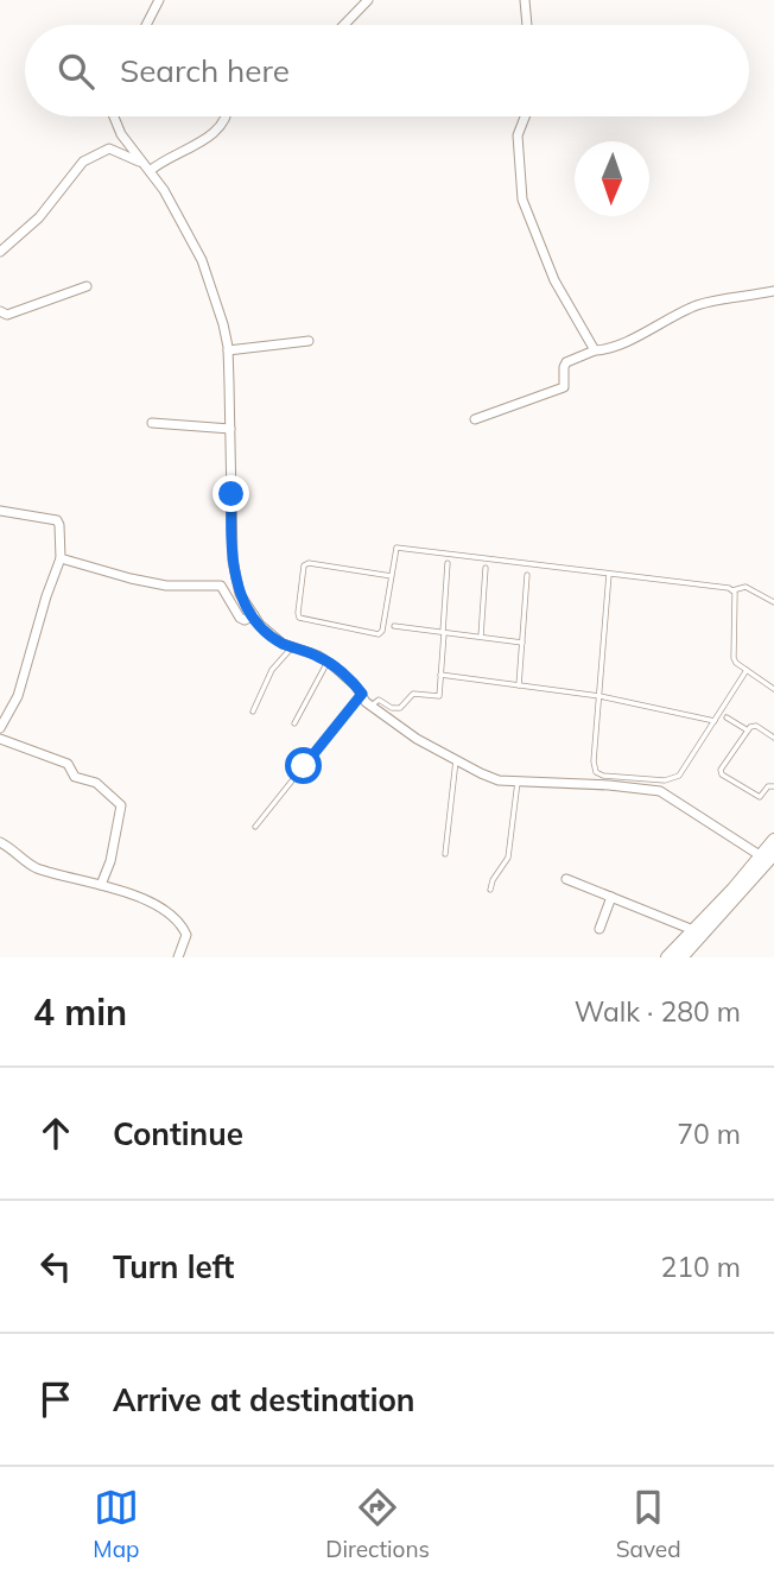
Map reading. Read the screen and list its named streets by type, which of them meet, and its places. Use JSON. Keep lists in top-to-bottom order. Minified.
{"north":"bottom","page":{"search":"Search here","heading":["4 min","Walk · 280 m"],"list":[["Continue","70 m"],["Turn left","210 m"],"Arrive at destination"],"nav":["Map","Directions","Saved"]}}
